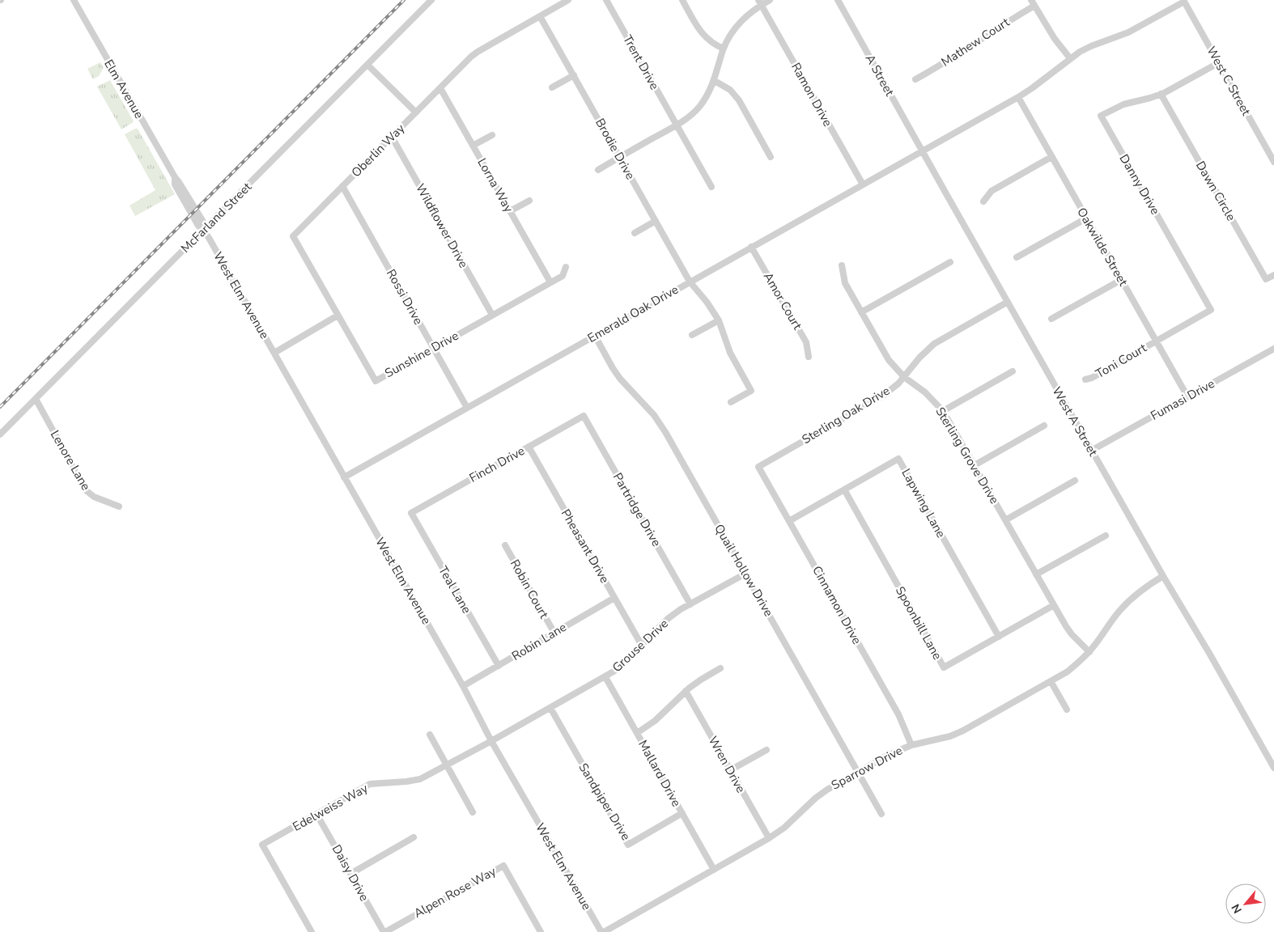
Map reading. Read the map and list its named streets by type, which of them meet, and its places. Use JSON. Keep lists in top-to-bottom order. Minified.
{"streets":{"street":["Mathew Court","Trent Drive","A Street","West C Street","Elm Avenue","Ramon Drive","Brodie Drive","Oberlin Way","Danny Drive","Lorna Way","Dawn Circle","McFarland Street","Wildflower Drive","Oakwilde Street","West Elm Avenue","Rossi Drive","Amor Court","Emerald Oak Drive","Sunshine Drive","Toni Court","Fumasi Drive","Sterling Oak Drive","West A Street","Sterling Grove Drive","Lenore Lane","Finch Drive","Lapwing Lane","Partridge Drive","Pheasant Drive","Quail Hollow Drive","Robin Court","Teal Lane","Cinnamon Drive","Spoonbill Lane","Robin Lane","Grouse Drive","Wren Drive","Sparrow Drive","Mallard Drive","Sandpiper Drive","Edelweiss Way","Daisy Drive","Alpen Rose Way"]},"crossings":[["A Street","Emerald Oak Drive"],["A Street","West A Street"],["West C Street","Danny Drive"],["West C Street","Emerald Oak Drive"],["Elm Avenue","West Elm Avenue"],["Ramon Drive","Emerald Oak Drive"],["Brodie Drive","Oberlin Way"],["Brodie Drive","Emerald Oak Drive"],["Oberlin Way","Lorna Way"],["Oberlin Way","Wildflower Drive"],["Oberlin Way","Rossi Drive"],["Oberlin Way","Sunshine Drive"],["Danny Drive","Dawn Circle"],["Danny Drive","Oakwilde Street"],["Danny Drive","Toni Court"],["Lorna Way","Sunshine Drive"],["McFarland Street","West Elm Avenue"],["McFarland Street","Lenore Lane"],["Wildflower Drive","Sunshine Drive"],["Oakwilde Street","Emerald Oak Drive"],["Oakwilde Street","Toni Court"],["Oakwilde Street","Fumasi Drive"],["West Elm Avenue","Emerald Oak Drive"],["West Elm Avenue","Robin Lane"],["West Elm Avenue","Grouse Drive"],["West Elm Avenue","Sparrow Drive"],["West Elm Avenue","Edelweiss Way"],["Rossi Drive","Emerald Oak Drive"],["Rossi Drive","Sunshine Drive"],["Amor Court","Emerald Oak Drive"],["Emerald Oak Drive","West A Street"],["Emerald Oak Drive","Quail Hollow Drive"],["Fumasi Drive","West A Street"],["Sterling Oak Drive","West A Street"],["Sterling Oak Drive","Sterling Grove Drive"],["Sterling Oak Drive","Cinnamon Drive"],["West A Street","Sparrow Drive"],["Sterling Grove Drive","Spoonbill Lane"],["Sterling Grove Drive","Sparrow Drive"],["Finch Drive","Partridge Drive"],["Finch Drive","Pheasant Drive"],["Finch Drive","Teal Lane"],["Lapwing Lane","Cinnamon Drive"],["Lapwing Lane","Spoonbill Lane"],["Partridge Drive","Grouse Drive"],["Pheasant Drive","Robin Lane"],["Pheasant Drive","Grouse Drive"],["Quail Hollow Drive","Grouse Drive"],["Quail Hollow Drive","Sparrow Drive"],["Robin Court","Robin Lane"],["Teal Lane","Robin Lane"],["Cinnamon Drive","Sparrow Drive"],["Grouse Drive","Mallard Drive"],["Grouse Drive","Sandpiper Drive"],["Grouse Drive","Edelweiss Way"],["Wren Drive","Sparrow Drive"],["Sparrow Drive","Mallard Drive"],["Mallard Drive","Sandpiper Drive"],["Edelweiss Way","Daisy Drive"],["Daisy Drive","Alpen Rose Way"]],"north":"bottom left"}
